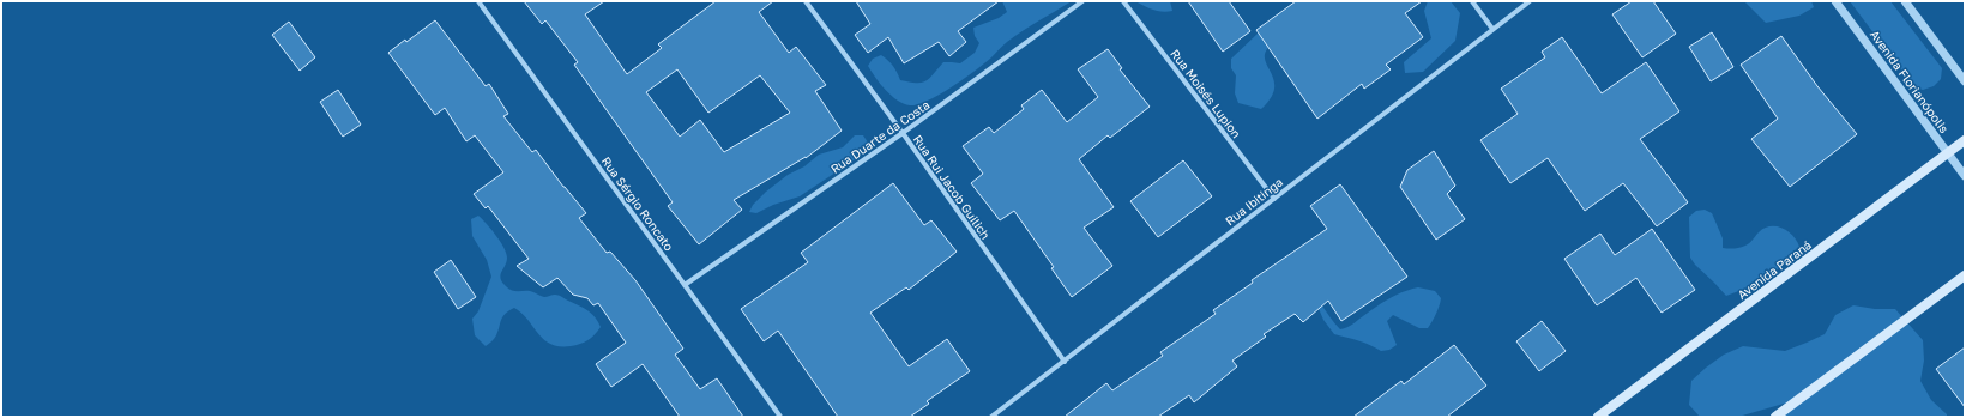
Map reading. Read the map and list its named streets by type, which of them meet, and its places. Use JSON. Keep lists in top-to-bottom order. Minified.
{"streets":{"main road":["Avenida Paraná"],"street":["Avenida Florianópolis","Rua Moisés Lupion","Rua Duarte da Costa","Rua Rui Jacob Guilich","Rua Ibitinga","Rua Sérgio Roncato"]},"crossings":[["Avenida Florianópolis","Avenida Paraná"],["Rua Moisés Lupion","Rua Ibitinga"],["Rua Duarte da Costa","Rua Rui Jacob Guilich"],["Rua Duarte da Costa","Rua Sérgio Roncato"],["Rua Rui Jacob Guilich","Rua Ibitinga"]]}
